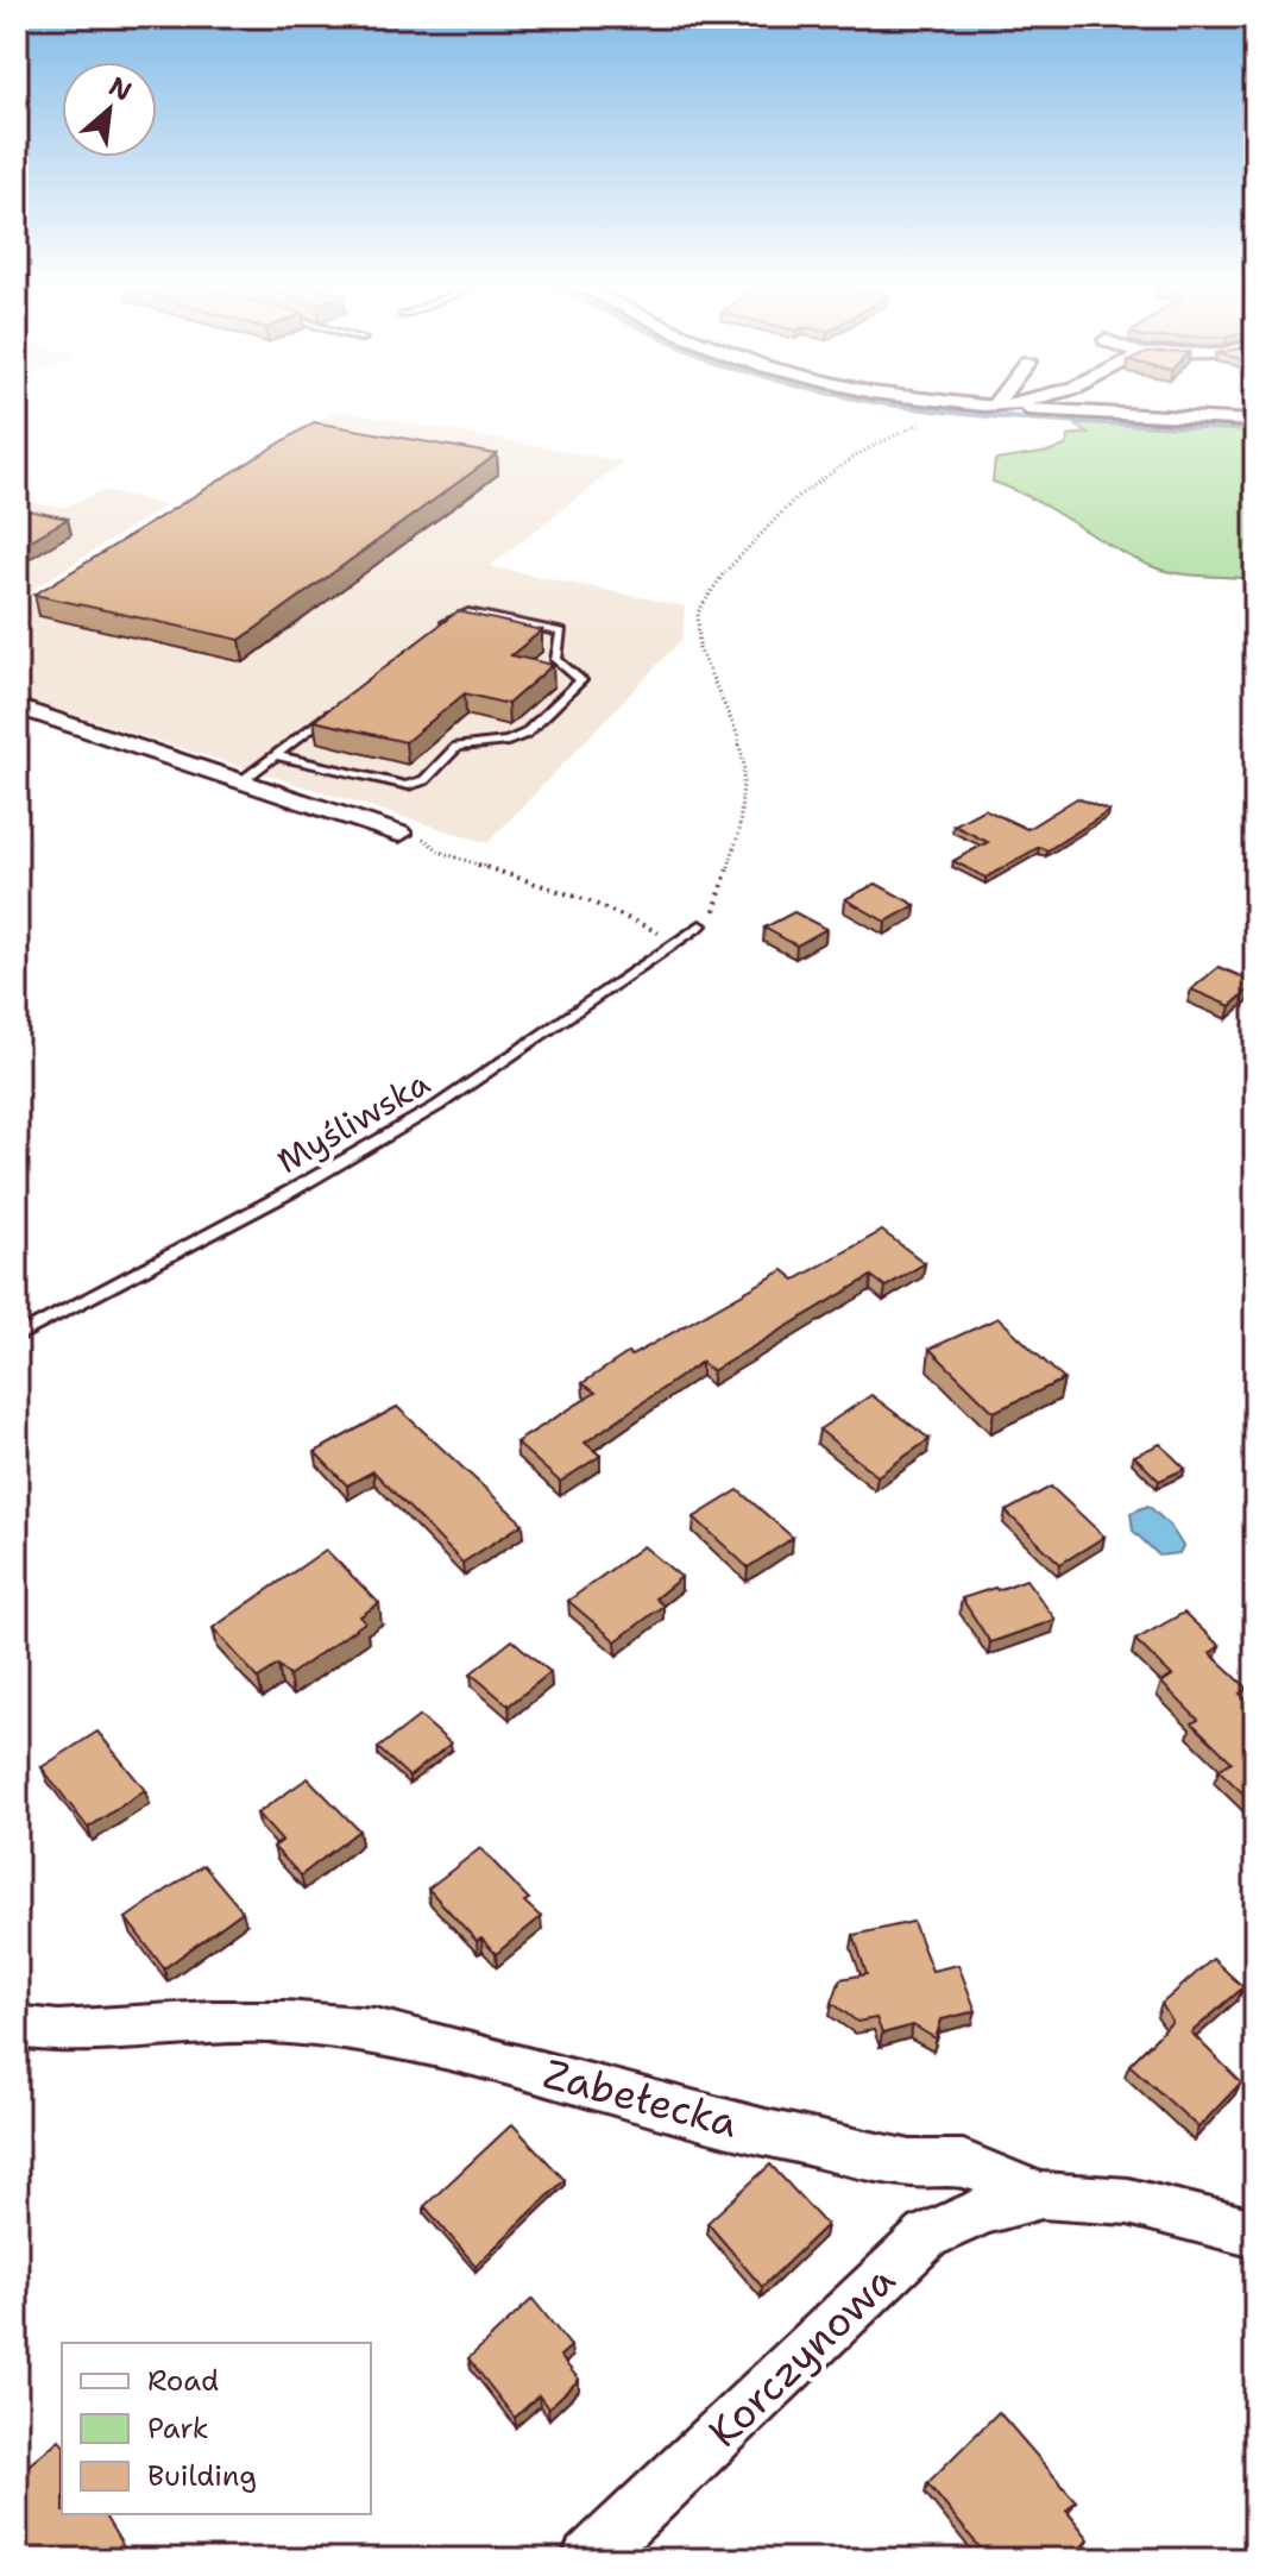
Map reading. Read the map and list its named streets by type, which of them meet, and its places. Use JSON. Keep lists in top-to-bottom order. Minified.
{"streets":{"street":["Zabełecka","Korczynowa"],"lane":["Myśliwska"]},"crossings":[["Zabełecka","Korczynowa"]],"legend":["Road","Park","Building"],"north":"top right"}
